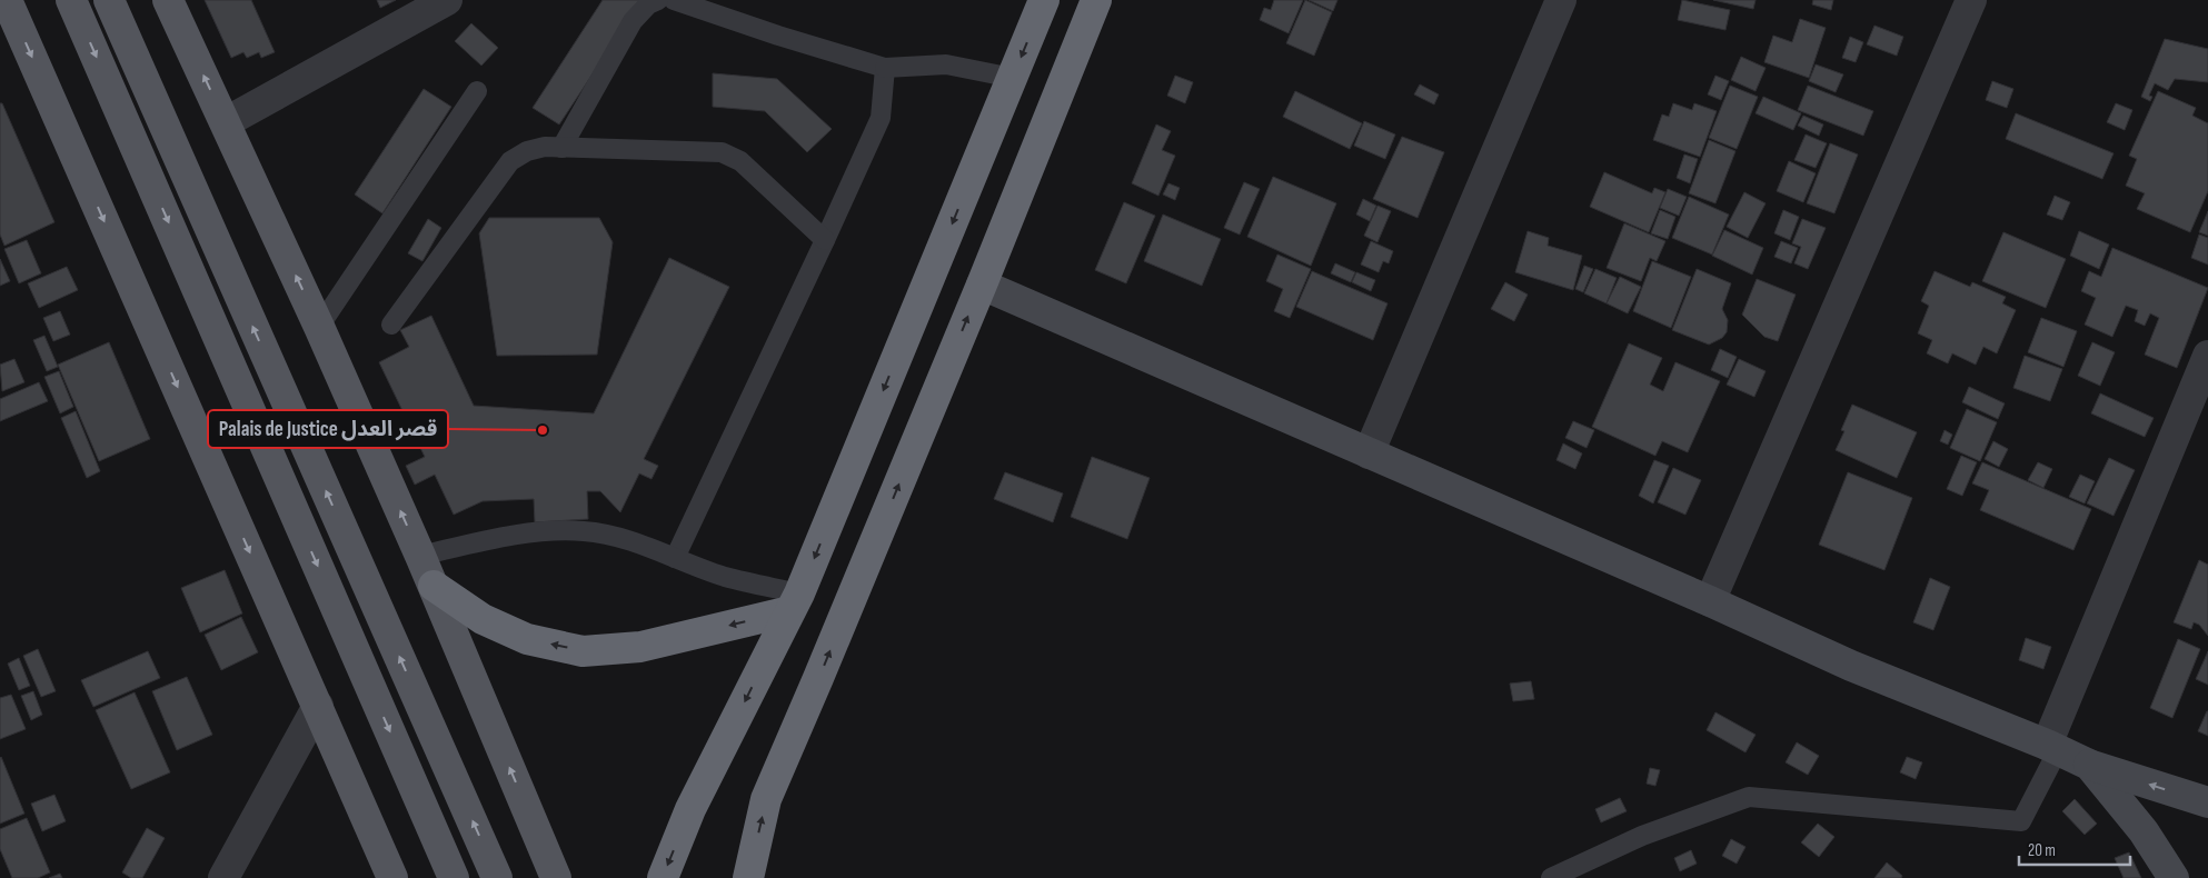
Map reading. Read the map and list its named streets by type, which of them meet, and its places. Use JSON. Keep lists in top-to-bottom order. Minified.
{"places":["Palais de Justice قصر العدل"],"scale_bar":"20 m"}
